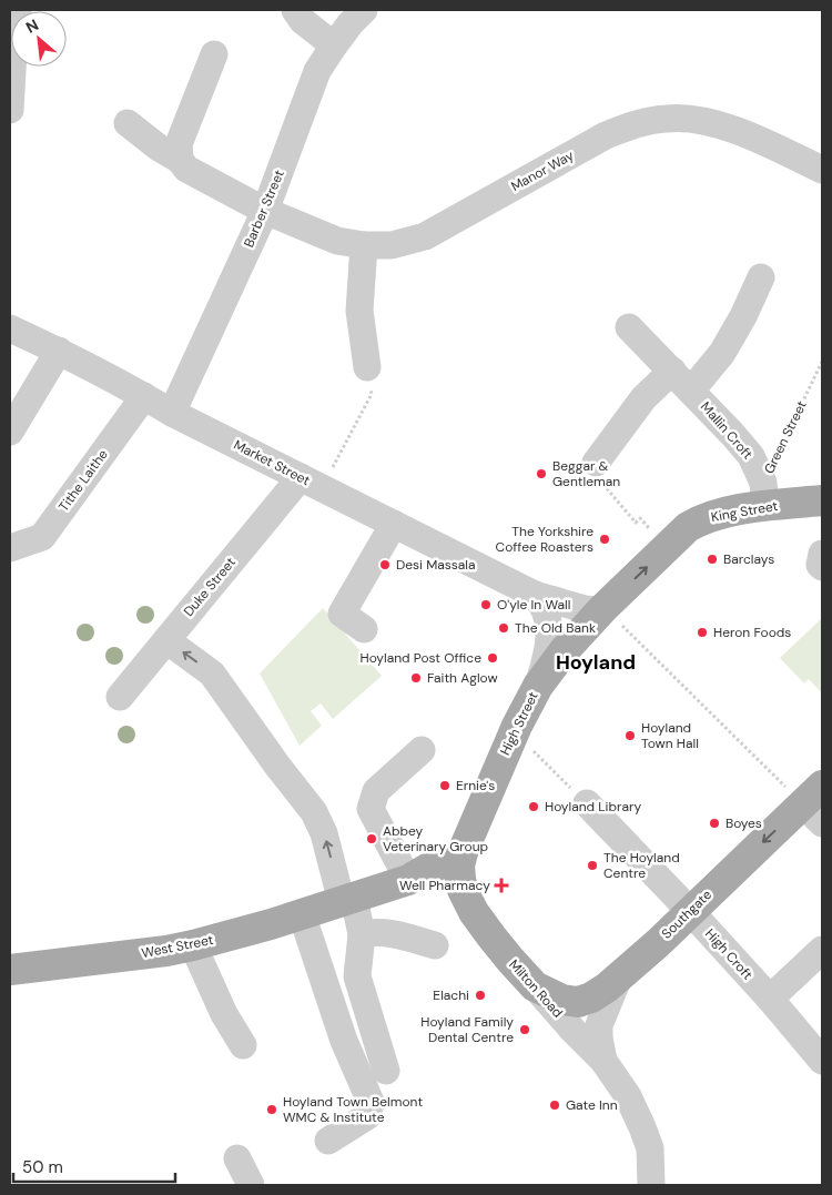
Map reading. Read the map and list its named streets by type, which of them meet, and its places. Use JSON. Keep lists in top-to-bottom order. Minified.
{"streets":{"main road":["King Street","High Street","Southgate","West Street","Milton Road"],"street":["Manor Way","Barber Street","Mallin Croft","Market Street","Tithe Laithe","Duke Street","High Croft"],"path":["Green Street"]},"crossings":[["Manor Way","Barber Street"],["Barber Street","Market Street"],["Mallin Croft","Green Street"],["Mallin Croft","King Street"],["Green Street","King Street"],["Market Street","Tithe Laithe"],["Market Street","King Street"],["Market Street","Duke Street"],["Market Street","High Street"],["King Street","High Street"],["High Street","West Street"],["High Street","Milton Road"],["Southgate","High Croft"],["Southgate","Milton Road"]],"one_way":["Southgate"],"districts":["Hoyland"],"places":{"other":["Beggar & Gentleman","The Yorkshire Coffee Roasters","Barclays","Desi Massala","O'yle In Wall","The Old Bank","Heron Foods","Hoyland Post Office","Faith Aglow","Hoyland Town Hall","Ernie's","Hoyland Library","Boyes","Abbey Veterinary Group","The Hoyland Centre","Elachi","Hoyland Family Dental Centre","Gate Inn","Hoyland Town Belmont WMC & Institute"],"health":["Well Pharmacy"]},"scale_bar":"50 m","north":"top left"}
